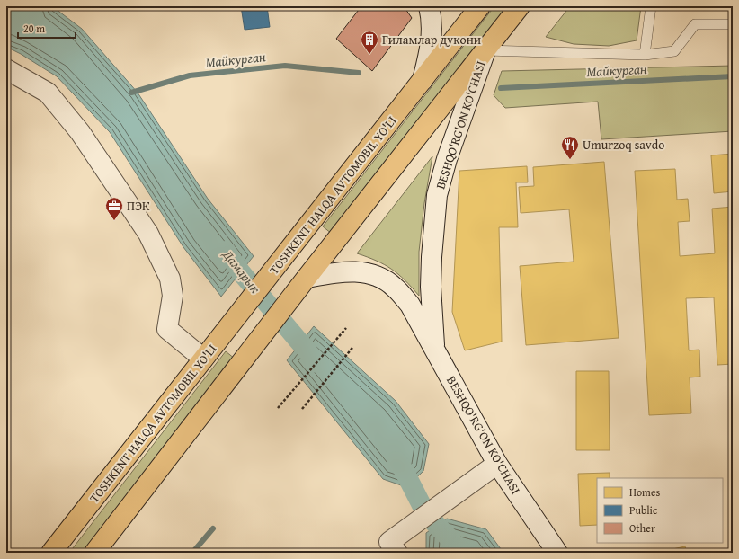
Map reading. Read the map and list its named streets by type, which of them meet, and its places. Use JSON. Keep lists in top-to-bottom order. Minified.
{"streets":{"highway":["TOSHKENT HALQA AVTOMOBIL YO'LI"],"main road":["BESHQO'RG'ON KO'CHASI"]},"water":["Майкурган","Дамарык"],"places":{"building":["Гиламлар дукони"],"restaurant":["Umurzoq savdo"],"office":["ПЭК"]},"legend":["Homes","Public","Other"],"scale_bar":"20 m"}
